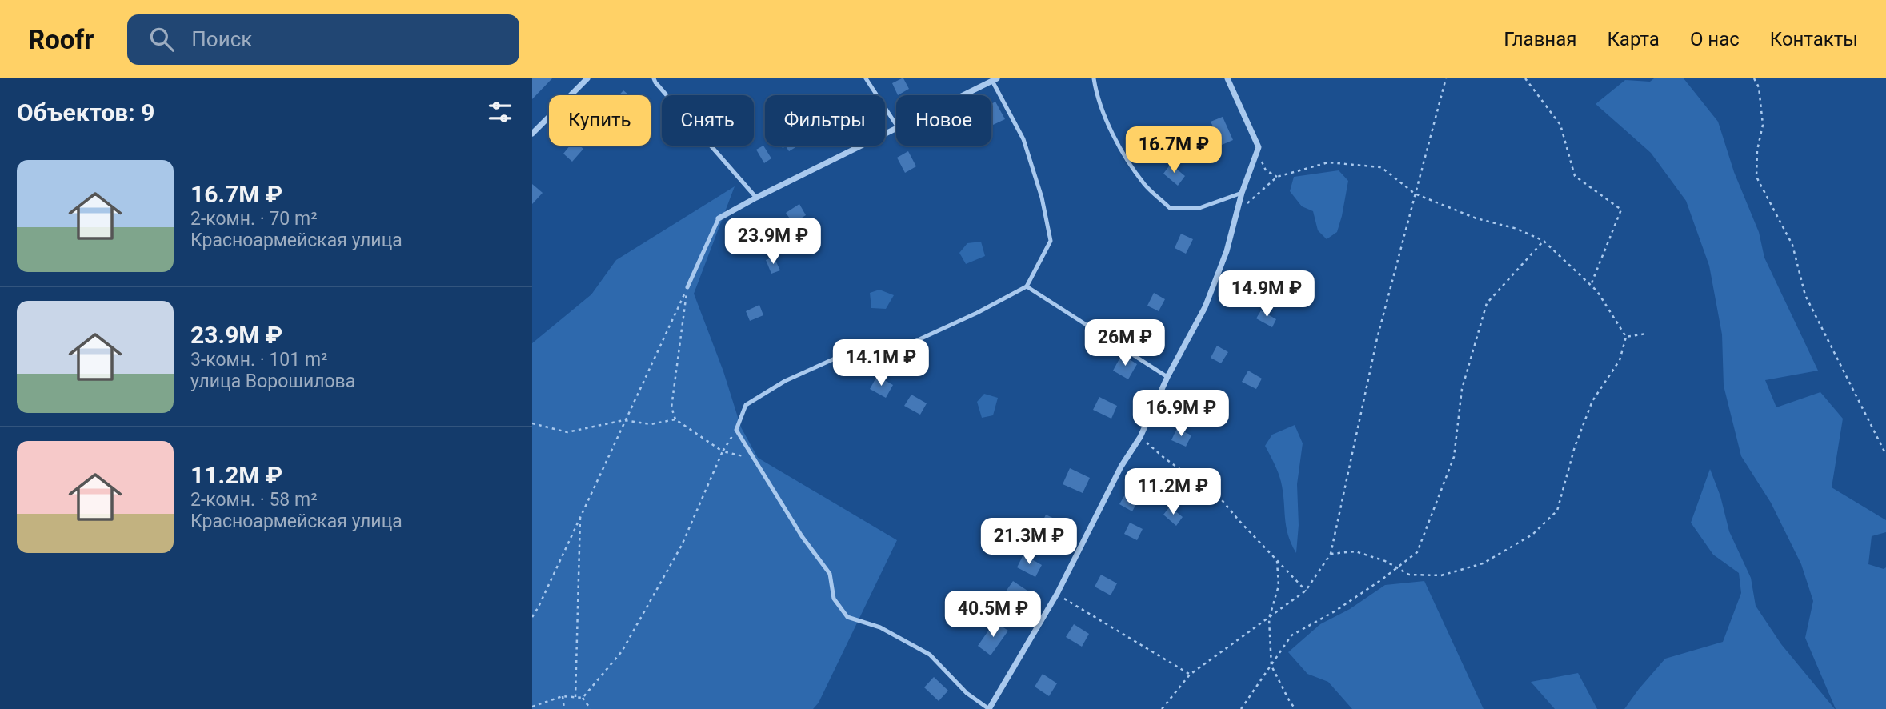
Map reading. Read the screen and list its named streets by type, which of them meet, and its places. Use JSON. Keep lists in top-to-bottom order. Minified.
{"page":{"header":"Roofr","search":"Поиск","nav":["Главная","Карта","О нас","Контакты"],"heading":"Объектов: 9","chip":["Купить","Снять","Фильтры","Новое"],"price":["16.7M ₽","23.9M ₽","14.9M ₽","26M ₽","14.1M ₽","16.9M ₽","11.2M ₽","21.3M ₽","40.5M ₽"],"list":[{"name":"16.7M ₽","note":"2-комн. · 70 m² · Красноармейская улица"},{"name":"23.9M ₽","note":"3-комн. · 101 m² · улица Ворошилова"},{"name":"11.2M ₽","note":"2-комн. · 58 m² · Красноармейская улица"}]}}
